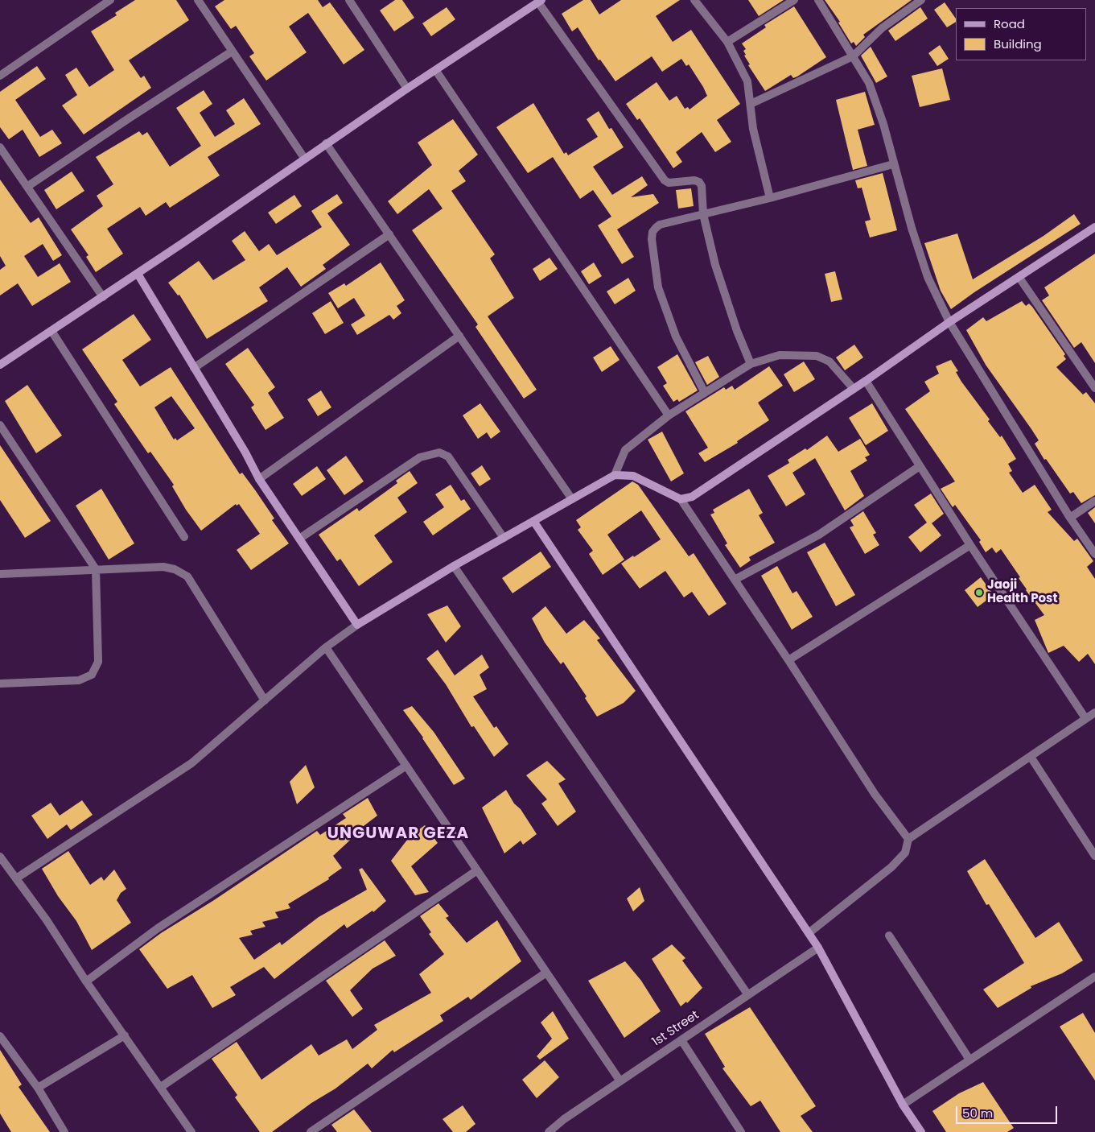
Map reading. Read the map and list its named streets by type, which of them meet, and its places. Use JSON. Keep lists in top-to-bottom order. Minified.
{"streets":{"street":["1st Street"]},"districts":["UNGUWAR GEZA"],"places":["Jaoji Health Post"],"legend":["Road","Building"],"scale_bar":"50 m"}
